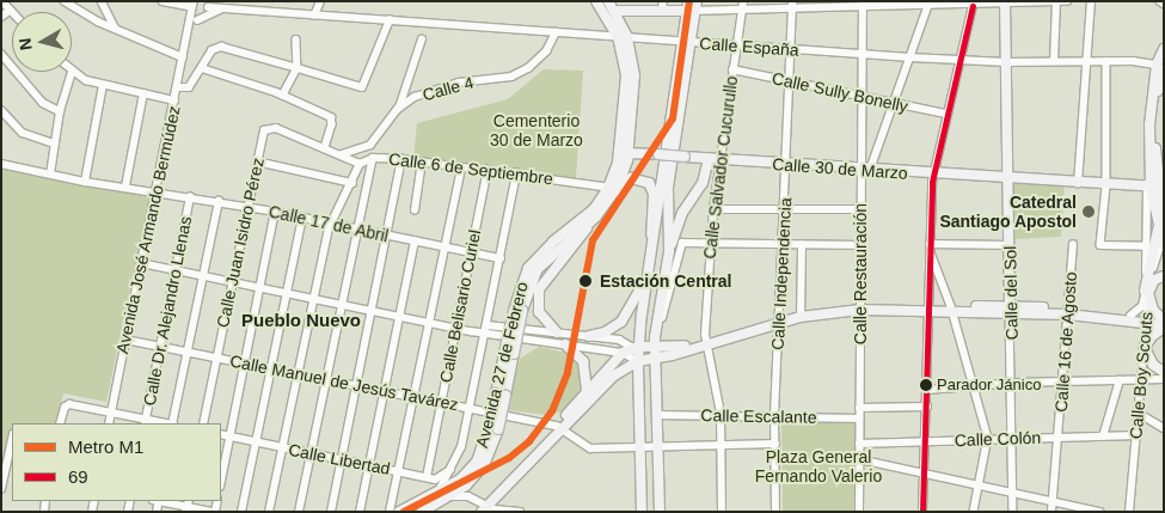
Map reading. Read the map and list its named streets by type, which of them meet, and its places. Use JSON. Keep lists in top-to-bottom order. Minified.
{"streets":{"main road":["Calle 30 de Marzo","Calle del Sol","Avenida 27 de Febrero"],"street":["Calle España","Calle 4","Calle Sully Bonelly","Calle Salvador Cucurullo","Calle 6 de Septiembre","Calle 17 de Abril","Avenida José Armando Bermúdez","Calle Juan Isidro Pérez","Calle Independencia","Calle Restauración","Calle Belisario Curiel","Calle Dr. Alejandro Llenas","Calle 16 de Agosto","Calle Boy Scouts","Calle Manuel de Jesús Tavárez","Calle Escalante","Calle Colón","Calle Libertad"]},"crossings":[["Calle España","Calle 4"],["Calle España","Calle Salvador Cucurullo"],["Calle España","Avenida José Armando Bermúdez"],["Calle España","Calle Independencia"],["Calle España","Calle Restauración"],["Calle España","Calle del Sol"],["Calle España","Avenida 27 de Febrero"],["Calle Sully Bonelly","Calle Salvador Cucurullo"],["Calle Sully Bonelly","Calle Independencia"],["Calle Sully Bonelly","Calle Restauración"],["Calle Salvador Cucurullo","Calle 30 de Marzo"],["Calle Salvador Cucurullo","Calle Escalante"],["Calle 6 de Septiembre","Calle Belisario Curiel"],["Calle 6 de Septiembre","Avenida 27 de Febrero"],["Calle 30 de Marzo","Calle Independencia"],["Calle 30 de Marzo","Calle Restauración"],["Calle 30 de Marzo","Calle del Sol"],["Calle 30 de Marzo","Avenida 27 de Febrero"],["Calle 30 de Marzo","Calle Boy Scouts"],["Calle 17 de Abril","Avenida José Armando Bermúdez"],["Calle 17 de Abril","Calle Juan Isidro Pérez"],["Calle 17 de Abril","Calle Belisario Curiel"],["Calle 17 de Abril","Calle Dr. Alejandro Llenas"],["Avenida José Armando Bermúdez","Calle Manuel de Jesús Tavárez"],["Calle Juan Isidro Pérez","Calle Manuel de Jesús Tavárez"],["Calle Independencia","Calle Escalante"],["Calle Restauración","Calle Escalante"],["Calle Restauración","Calle Colón"],["Calle del Sol","Calle Colón"],["Calle Belisario Curiel","Calle Manuel de Jesús Tavárez"],["Calle Belisario Curiel","Calle Libertad"],["Calle Dr. Alejandro Llenas","Calle Manuel de Jesús Tavárez"],["Calle 16 de Agosto","Calle Colón"],["Calle Boy Scouts","Calle Colón"]],"districts":["Pueblo Nuevo"],"parks":["Cementerio 30 de Marzo","Plaza General Fernando Valerio"],"places":["Catedral Santiago Apostol","Estación Central","Parador Jánico"],"lines":["metro line M1","transit line 69"],"legend":["Metro M1","69"],"north":"left"}
